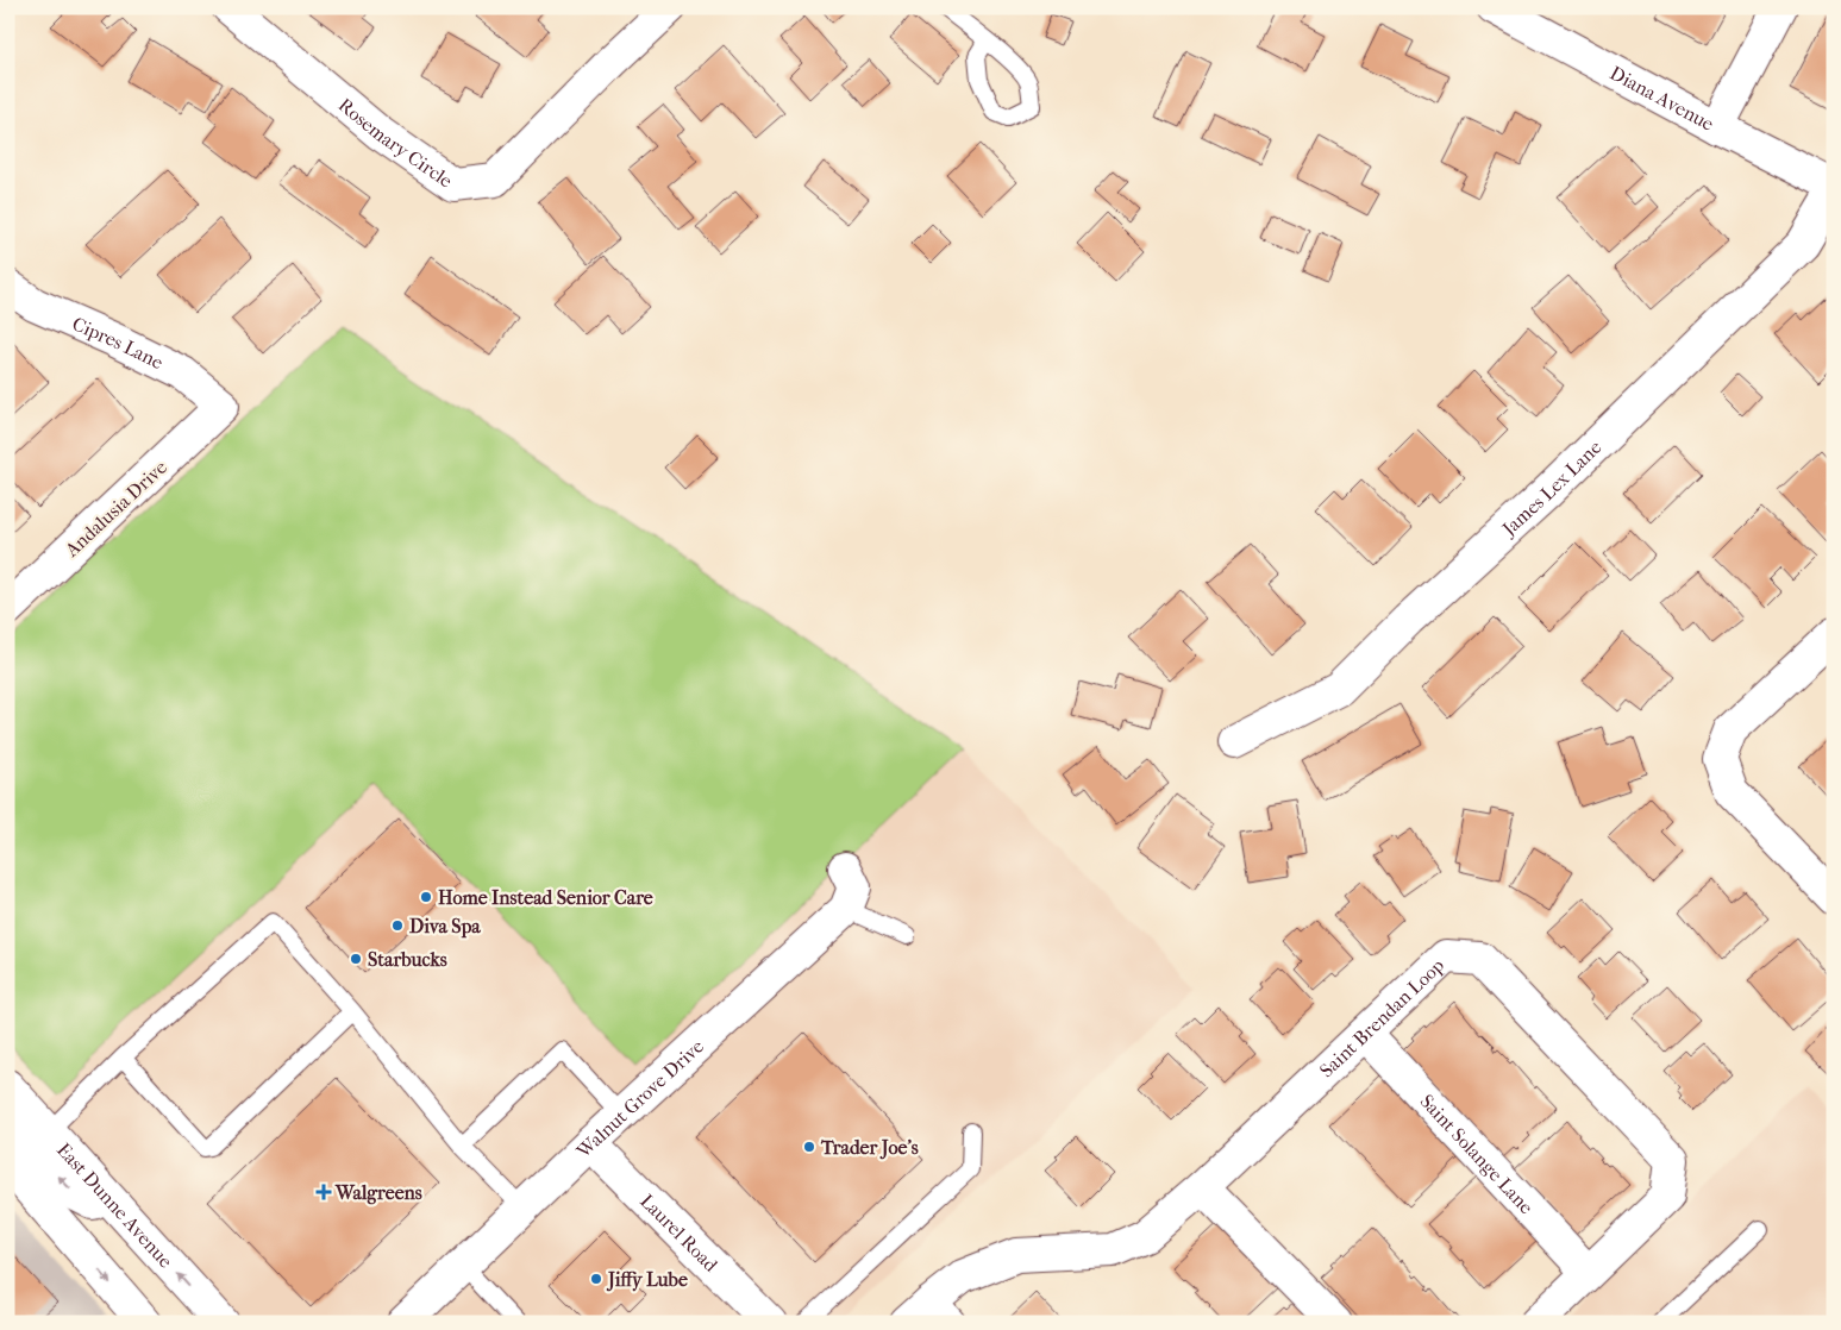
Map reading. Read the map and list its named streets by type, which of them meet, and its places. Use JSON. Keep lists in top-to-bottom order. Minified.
{"streets":{"street":["Diana Avenue","Rosemary Circle","Cipres Lane","James Lex Lane","Andalusia Drive","Saint Brendan Loop","Walnut Grove Drive","Saint Solange Lane","East Dunne Avenue","Laurel Road"]},"crossings":[["Cipres Lane","Andalusia Drive"],["Saint Brendan Loop","Saint Solange Lane"],["Walnut Grove Drive","Laurel Road"]],"places":{"other":["Home Instead Senior Care","Diva Spa","Starbucks","Trader Joe's","Jiffy Lube"],"health":["Walgreens"]}}
